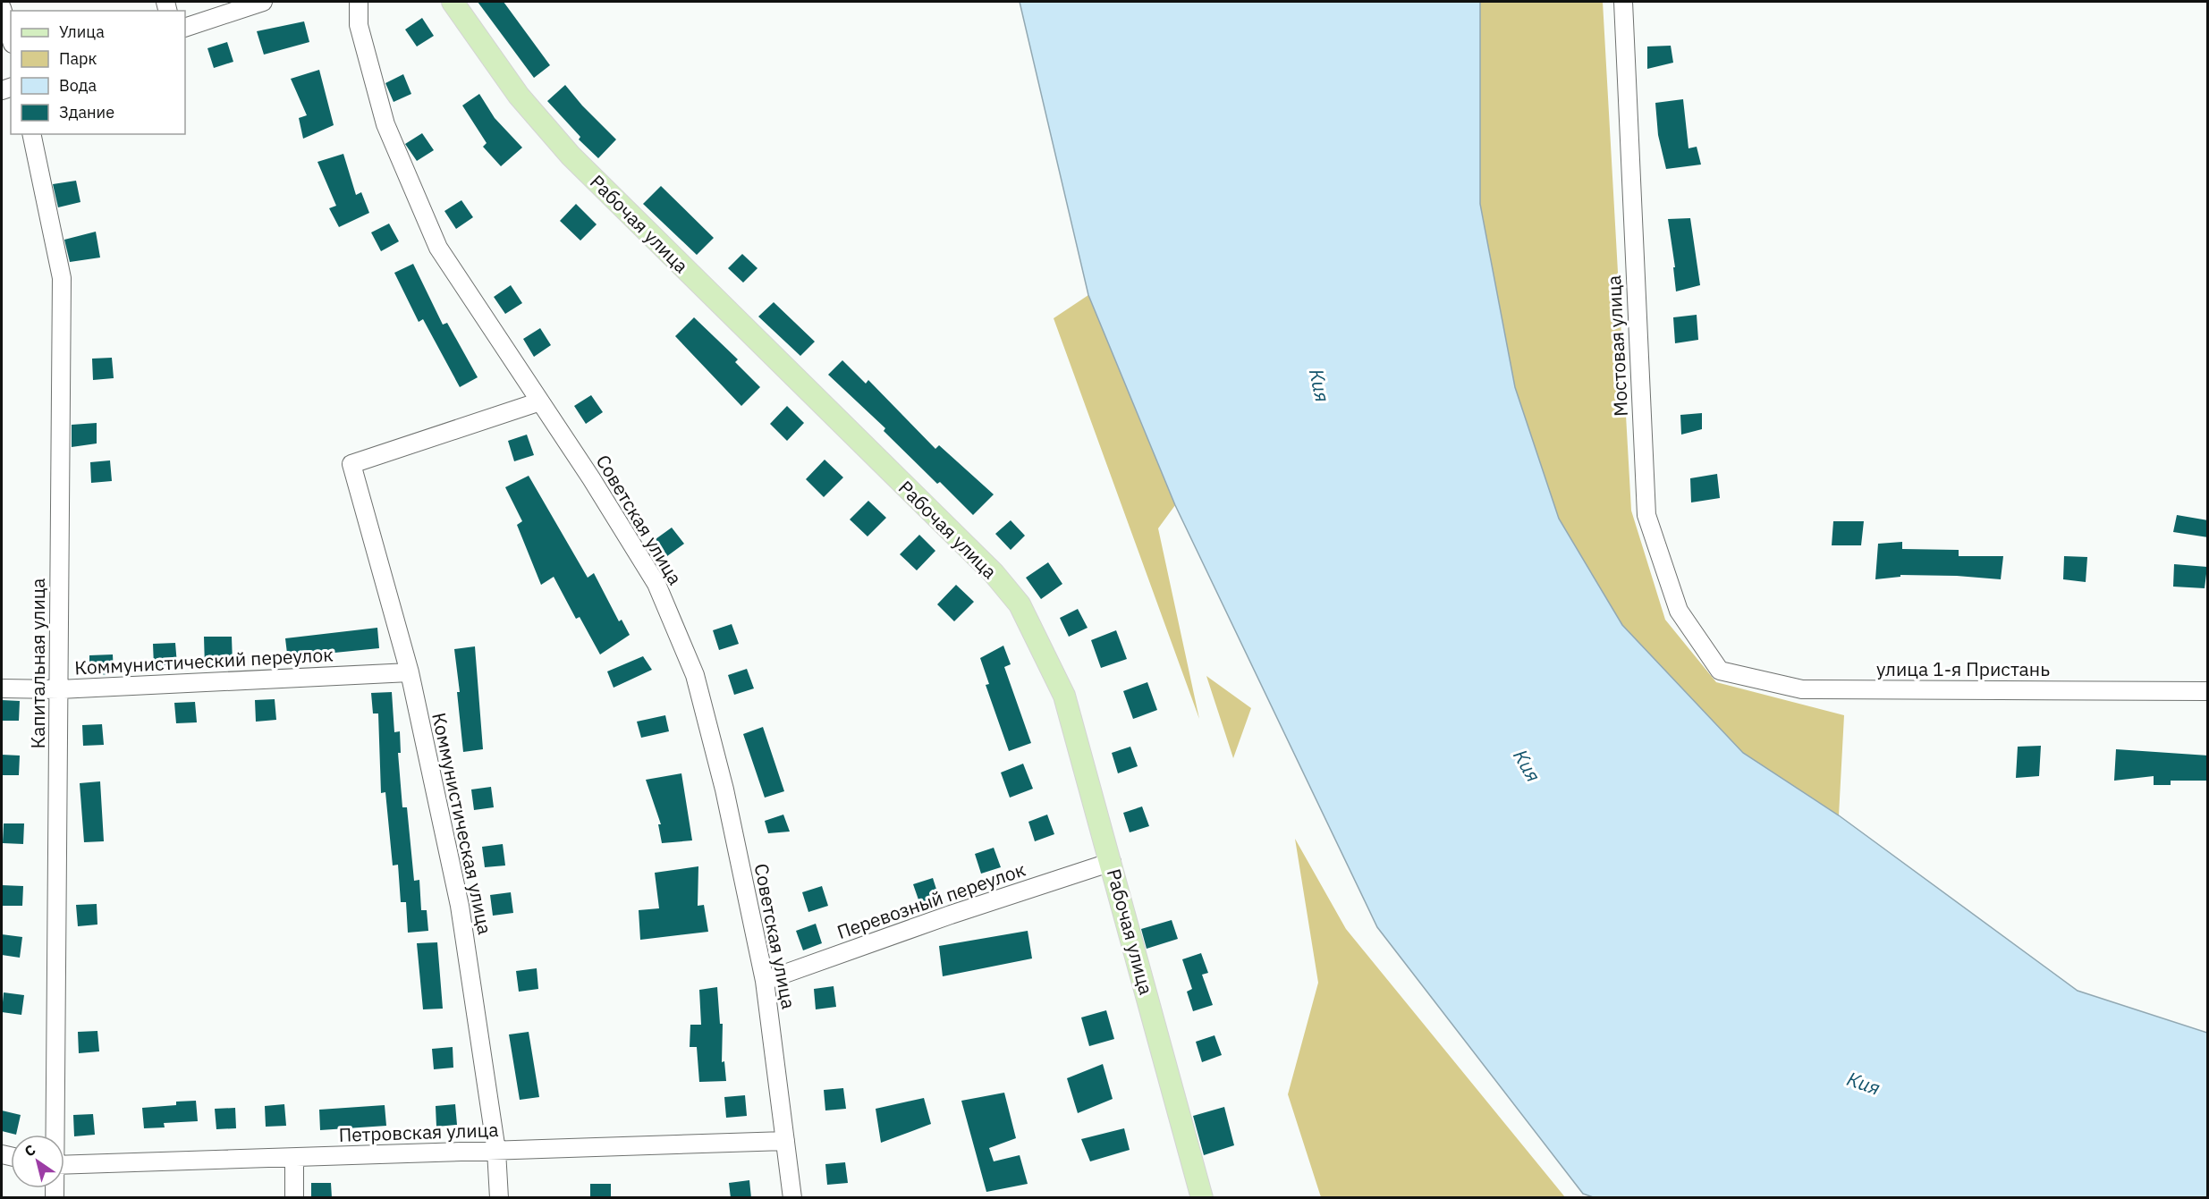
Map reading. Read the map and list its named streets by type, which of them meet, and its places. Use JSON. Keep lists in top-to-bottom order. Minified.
{"streets":{"main road":["Рабочая улица"],"street":["Мостовая улица","Советская улица","Коммунистический переулок","Капитальная улица","улица 1-я Пристань","Коммунистическая улица","Перевозный переулок","Петровская улица"]},"crossings":[["Рабочая улица","Перевозный переулок"],["Мостовая улица","улица 1-я Пристань"],["Советская улица","Коммунистическая улица"],["Советская улица","Перевозный переулок"],["Советская улица","Петровская улица"],["Коммунистический переулок","Капитальная улица"],["Коммунистический переулок","Коммунистическая улица"],["Коммунистическая улица","Петровская улица"]],"water":["Кия"],"legend":["Улица","Парк","Вода","Здание"],"north":"top left"}
